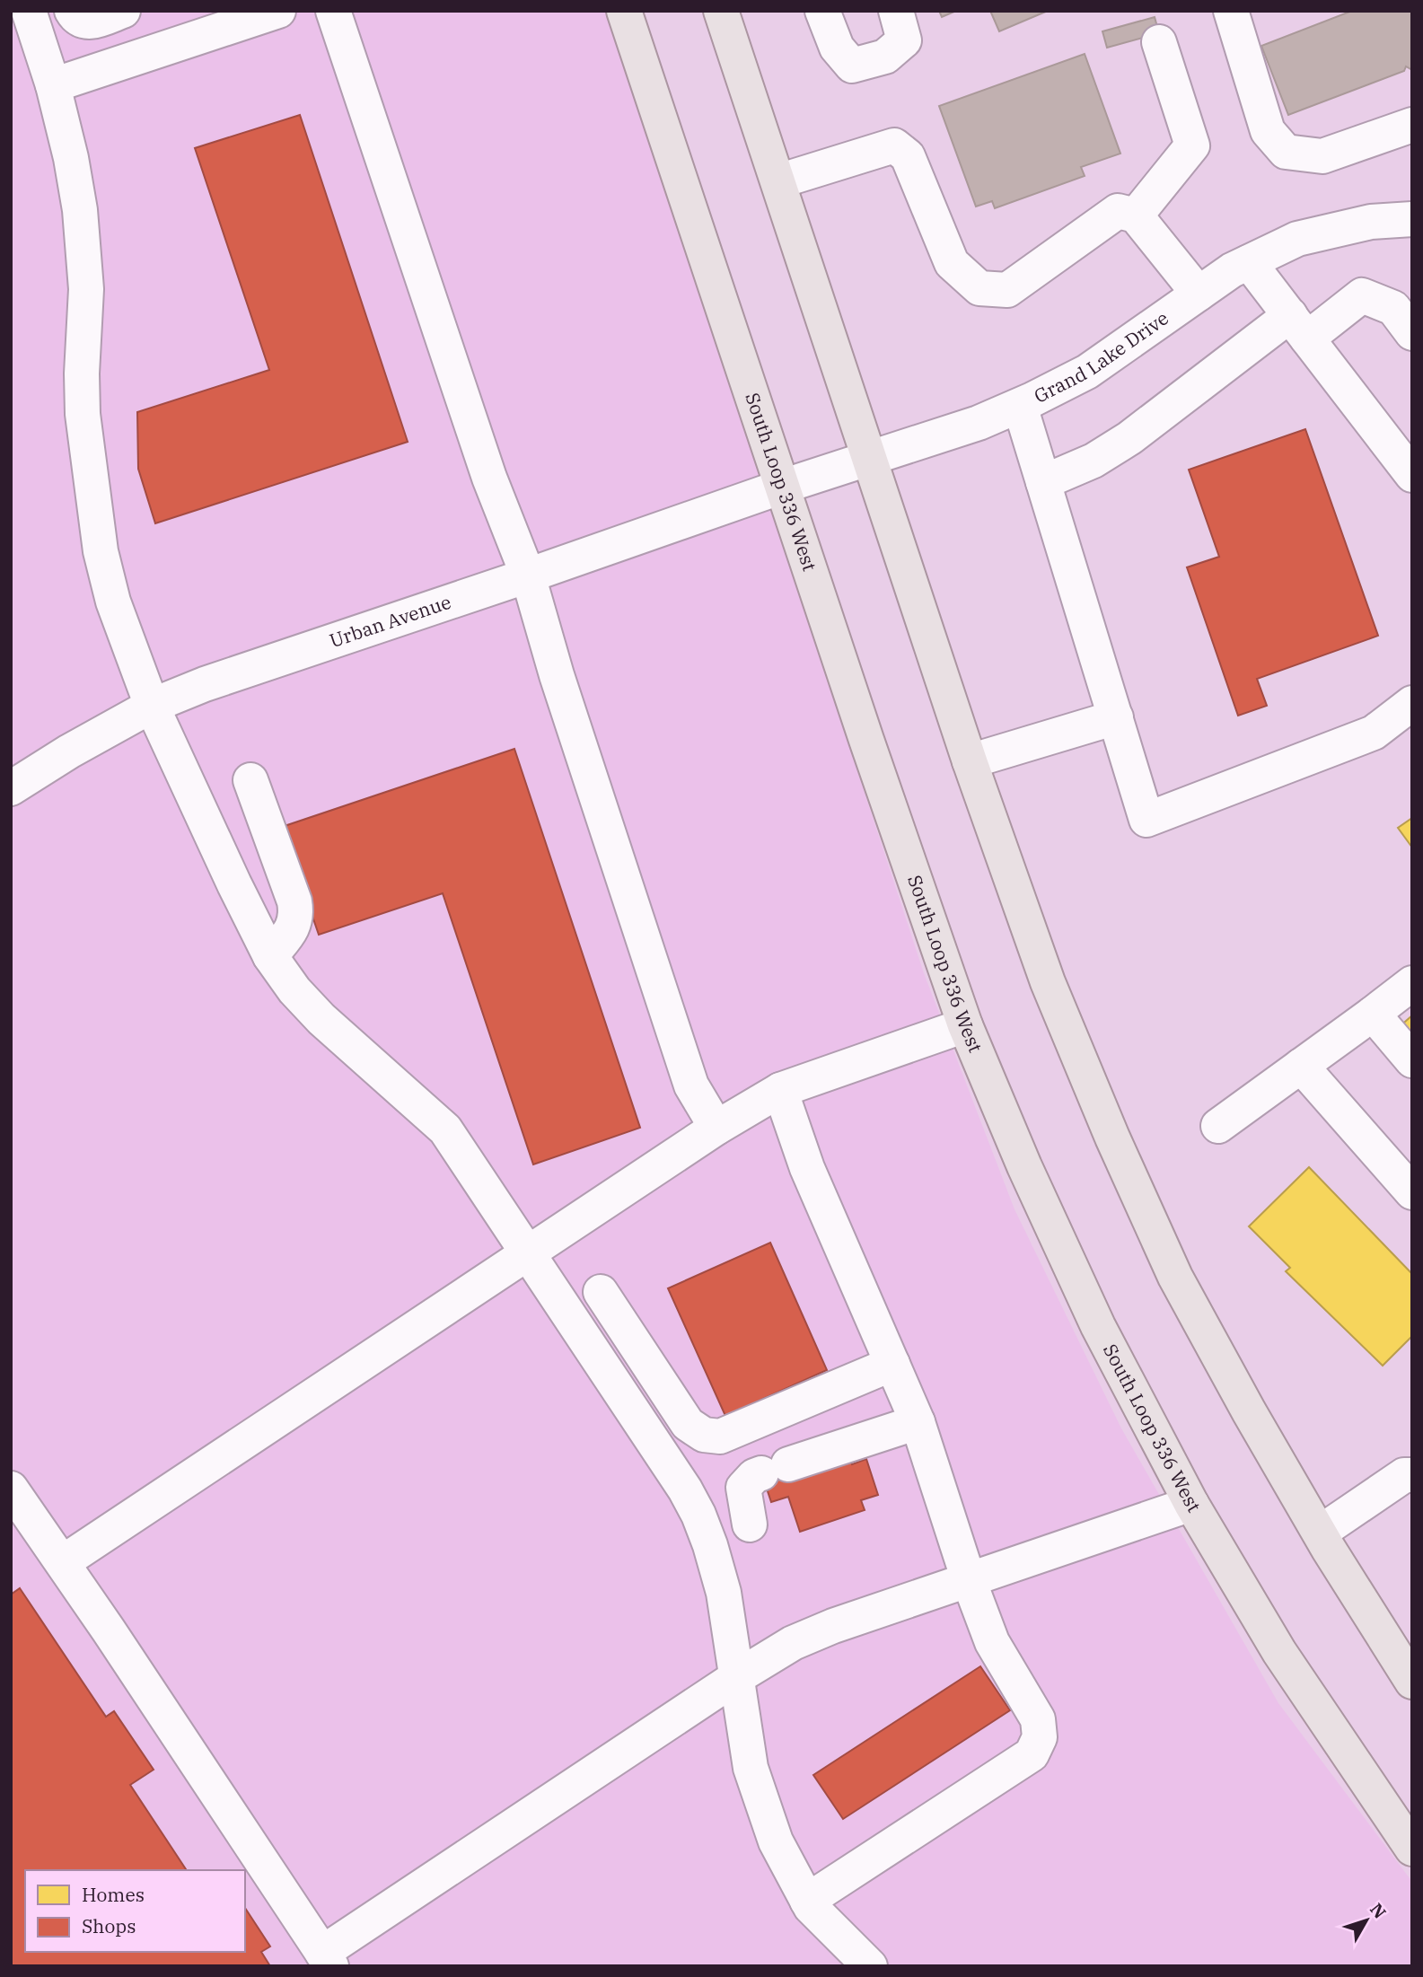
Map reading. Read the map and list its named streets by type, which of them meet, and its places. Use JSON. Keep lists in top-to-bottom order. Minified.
{"streets":{"main road":["South Loop 336 West"],"street":["Grand Lake Drive","Urban Avenue"]},"crossings":[["Grand Lake Drive","South Loop 336 West"],["Grand Lake Drive","Urban Avenue"],["South Loop 336 West","Urban Avenue"]],"legend":["Homes","Shops"],"north":"top right"}
